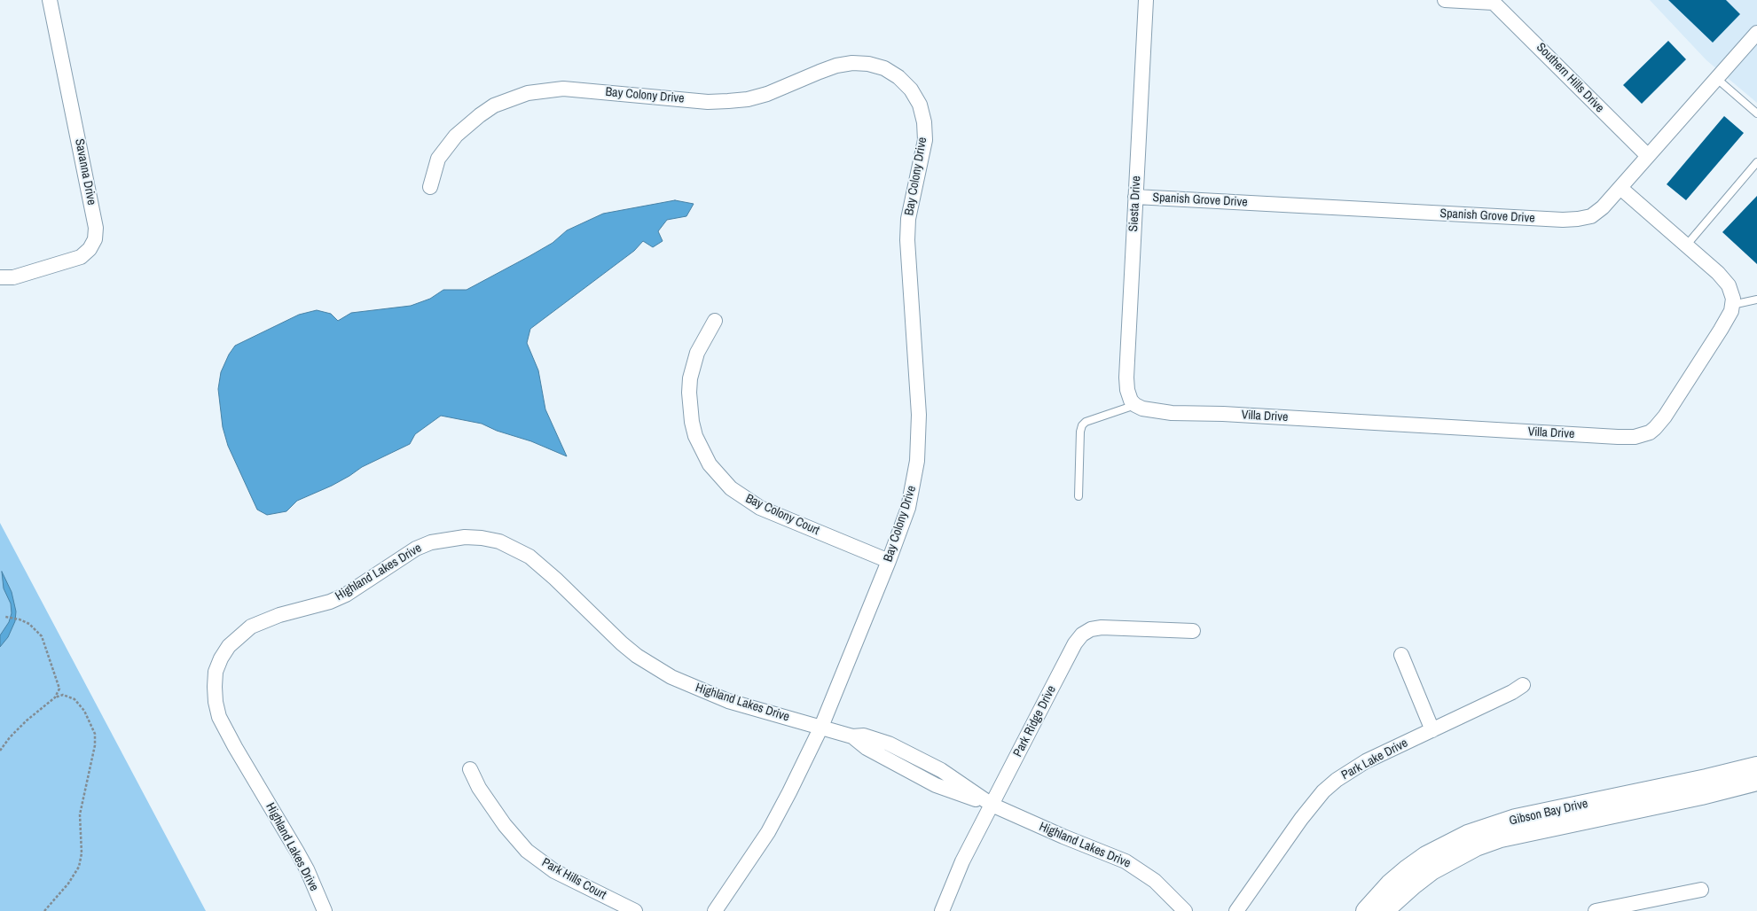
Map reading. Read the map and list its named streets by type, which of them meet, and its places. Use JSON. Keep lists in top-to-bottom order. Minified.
{"streets":{"street":["Southern Hills Drive","Bay Colony Drive","Savanna Drive","Spanish Grove Drive","Siesta Drive","Villa Drive","Bay Colony Court","Highland Lakes Drive","Park Ridge Drive","Park Lake Drive","Gibson Bay Drive","Park Hills Court"]},"crossings":[["Southern Hills Drive","Spanish Grove Drive"],["Bay Colony Drive","Bay Colony Court"],["Bay Colony Drive","Highland Lakes Drive"],["Spanish Grove Drive","Siesta Drive"],["Spanish Grove Drive","Villa Drive"],["Siesta Drive","Villa Drive"],["Highland Lakes Drive","Park Ridge Drive"]]}
